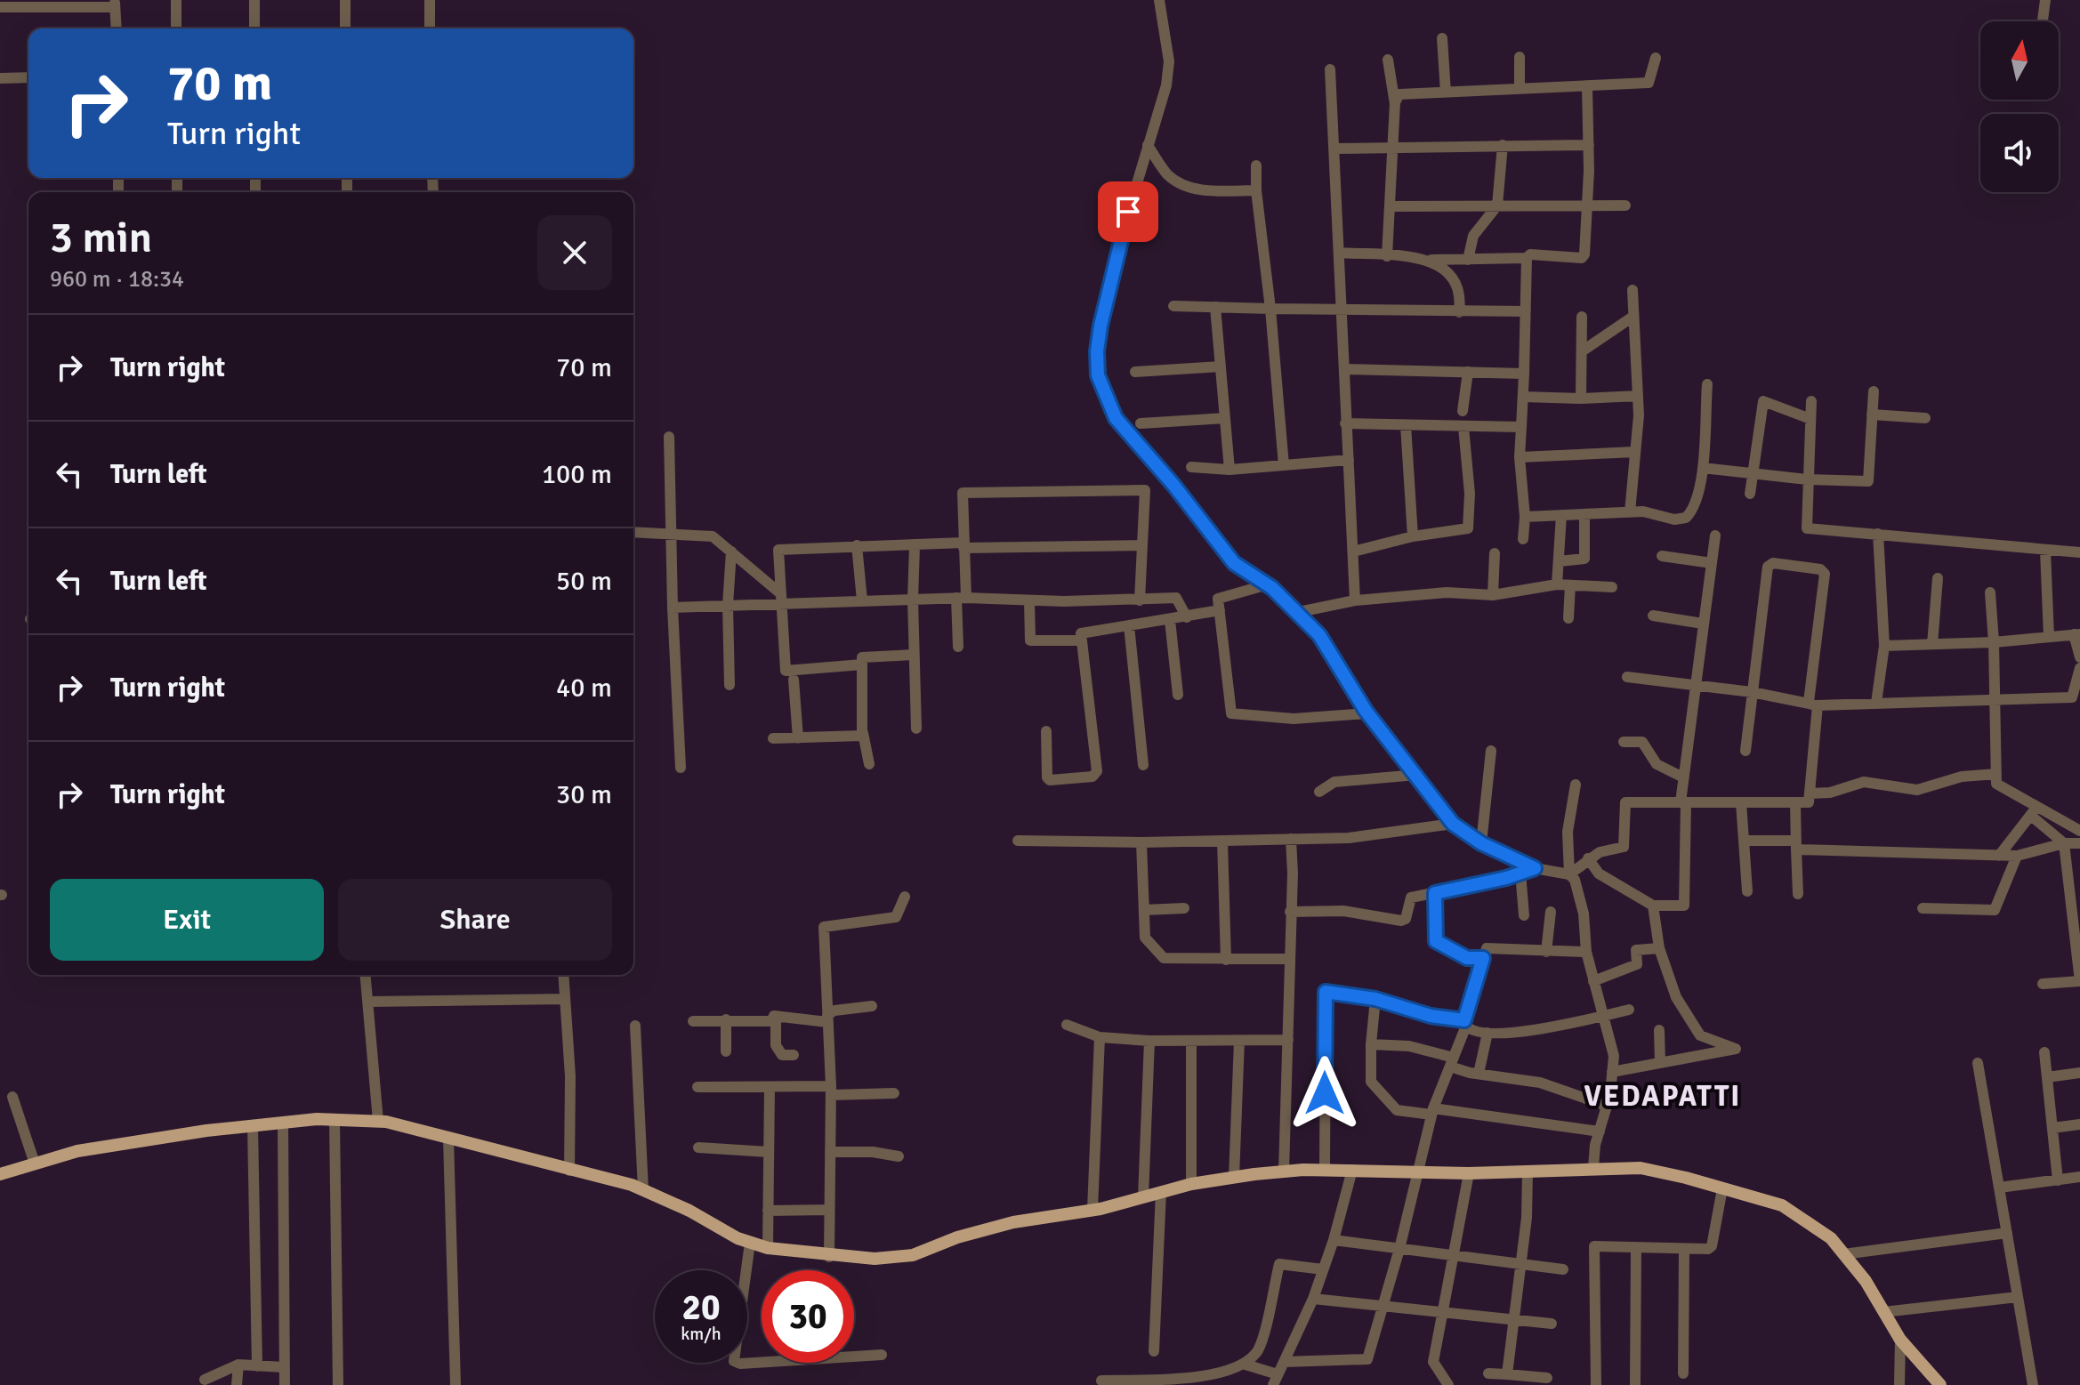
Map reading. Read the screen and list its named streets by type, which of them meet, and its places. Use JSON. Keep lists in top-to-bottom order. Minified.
{"districts":["VEDAPATTI"],"north":"top","page":{"turn":["70 m","Turn right"],"heading":["3 min","960 m · 18:34"],"list":[{"name":"Turn right","value":"70 m"},{"name":"Turn left","value":"100 m"},{"name":"Turn left","value":"50 m"},{"name":"Turn right","value":"40 m"},{"name":"Turn right","value":"30 m"}],"buttons":["Exit","Share"],"speed":"20 km/h","limit":"30"}}
